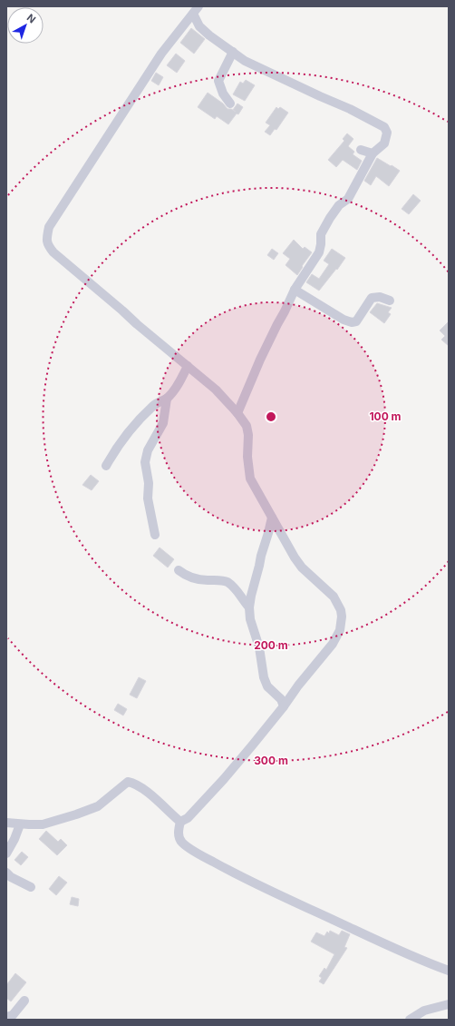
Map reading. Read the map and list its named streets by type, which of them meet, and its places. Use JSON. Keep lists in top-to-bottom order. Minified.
{"north":"top right","rings":["100 m","200 m","300 m"]}
